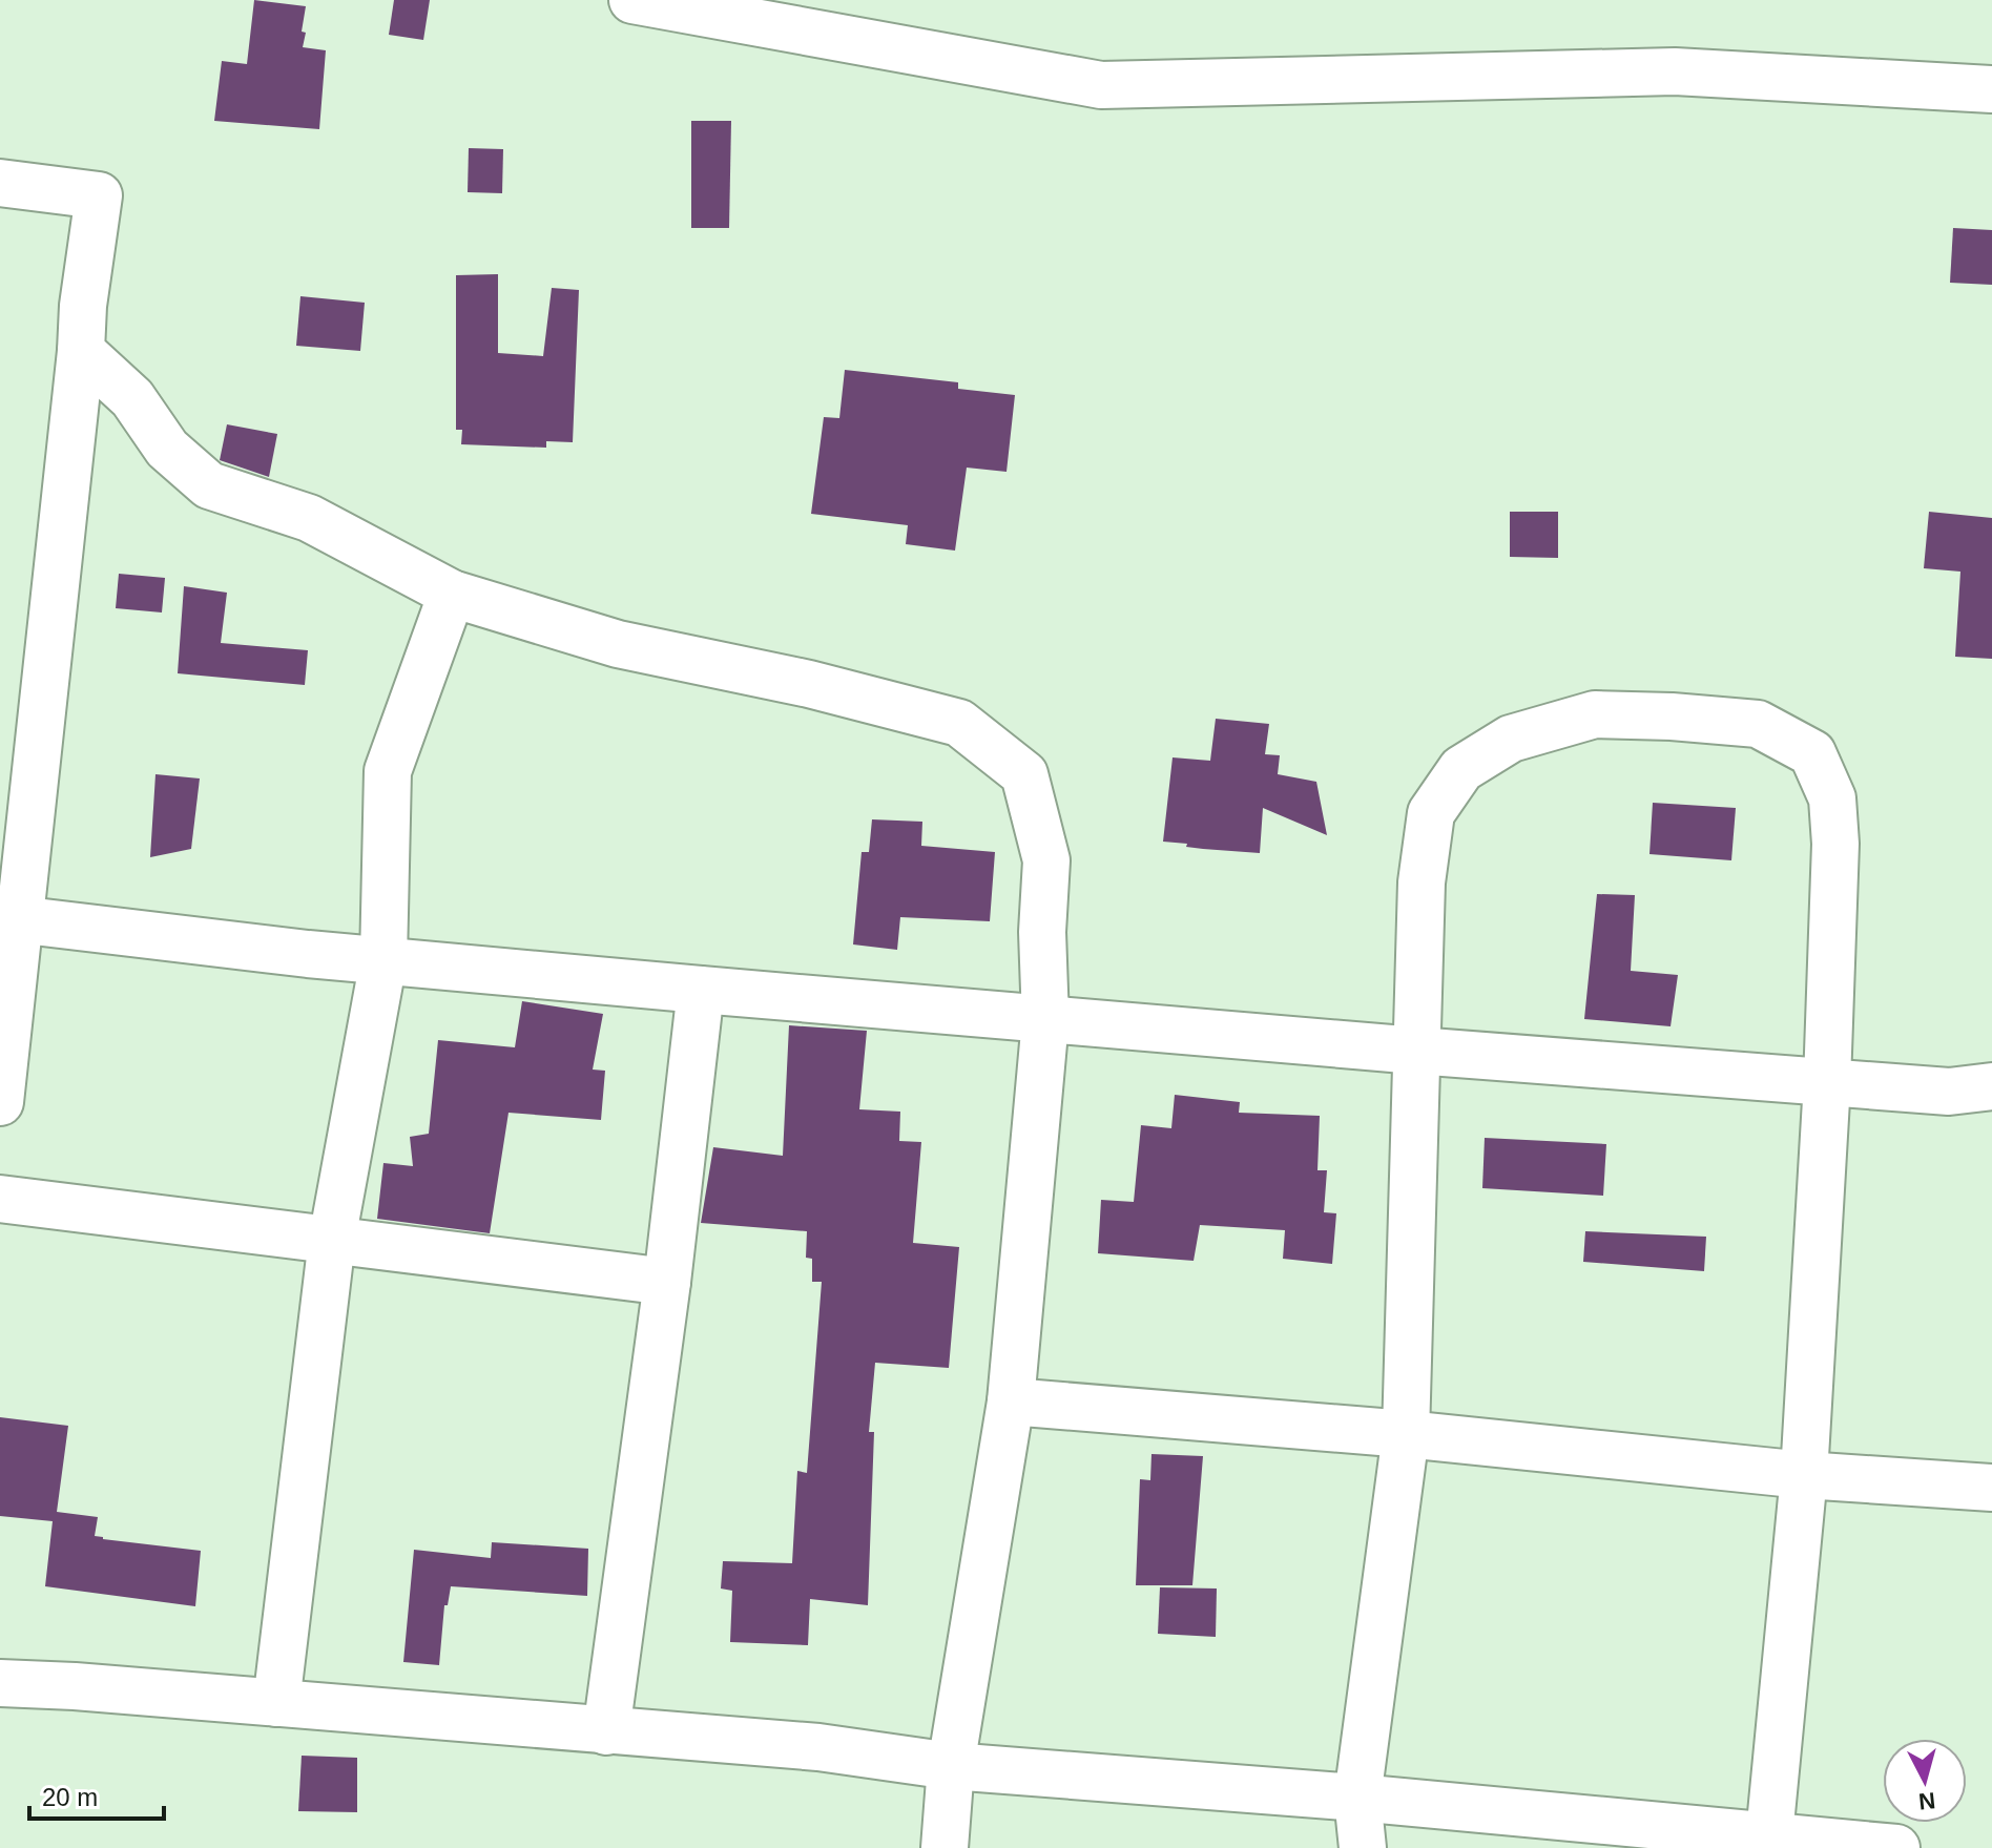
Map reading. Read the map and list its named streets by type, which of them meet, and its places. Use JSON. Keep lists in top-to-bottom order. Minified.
{"scale_bar":"20 m","north":"bottom"}
